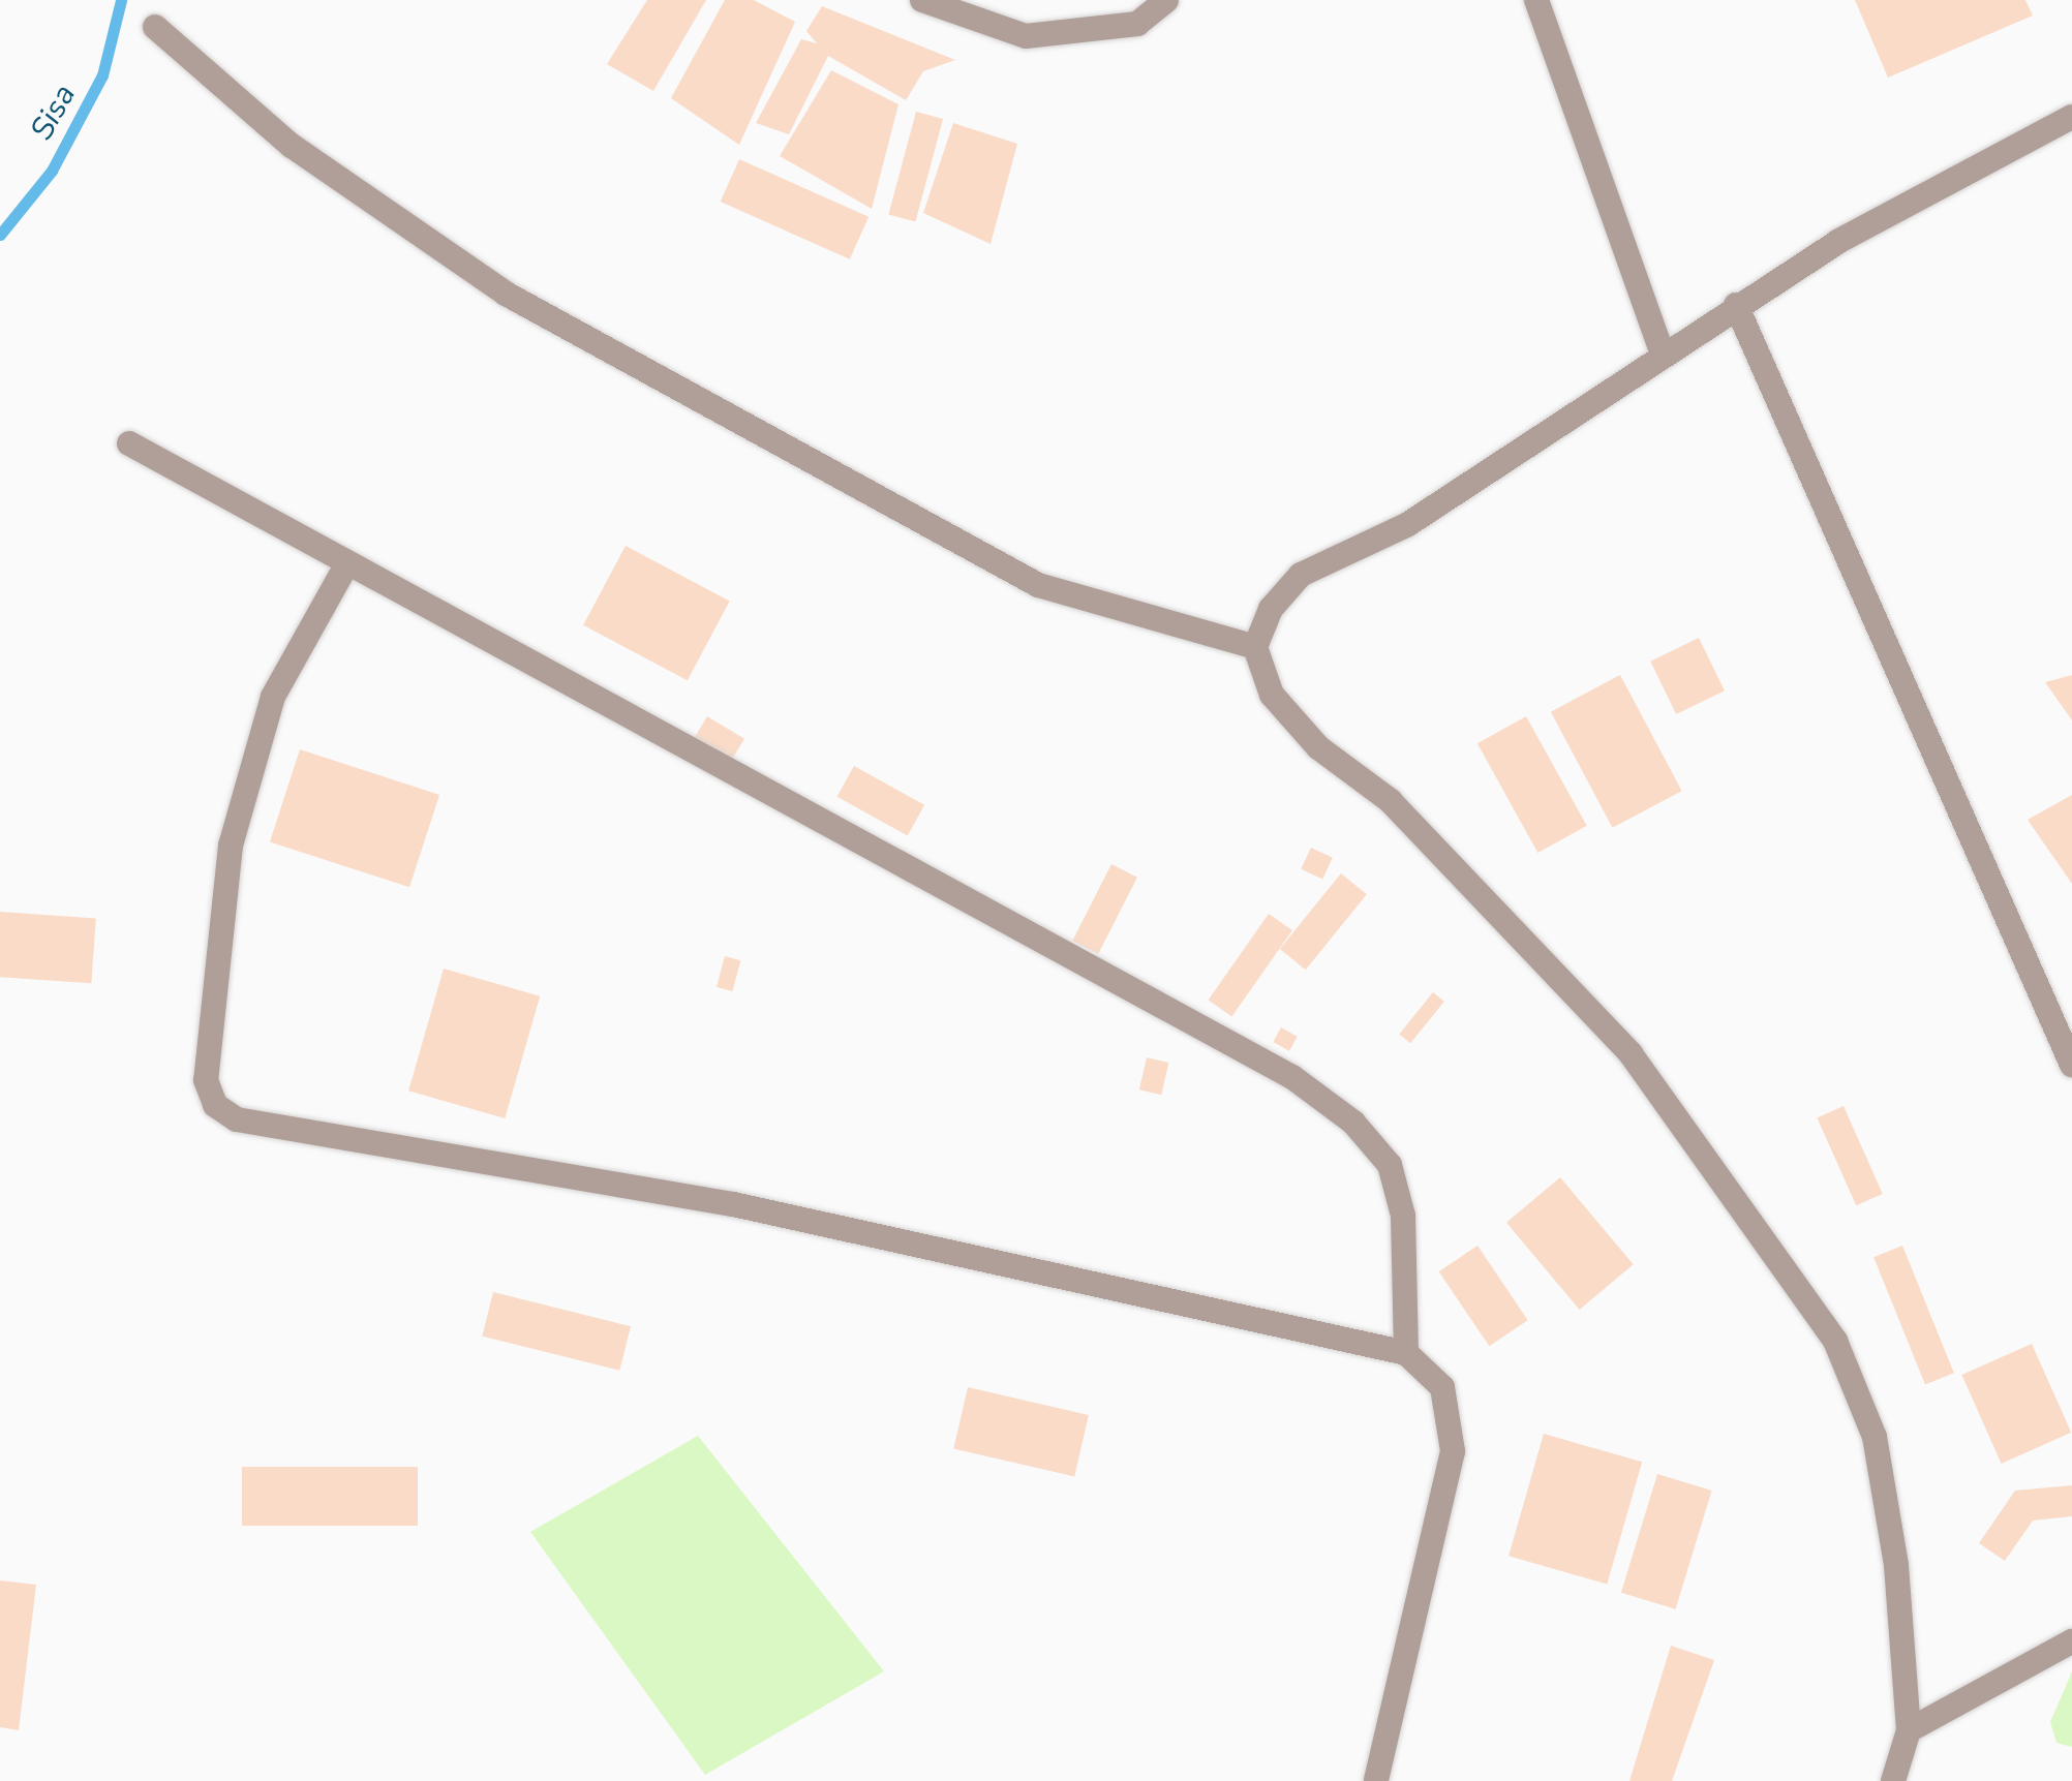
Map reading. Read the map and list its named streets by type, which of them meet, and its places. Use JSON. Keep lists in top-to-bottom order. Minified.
{"water":["Sisa"]}
